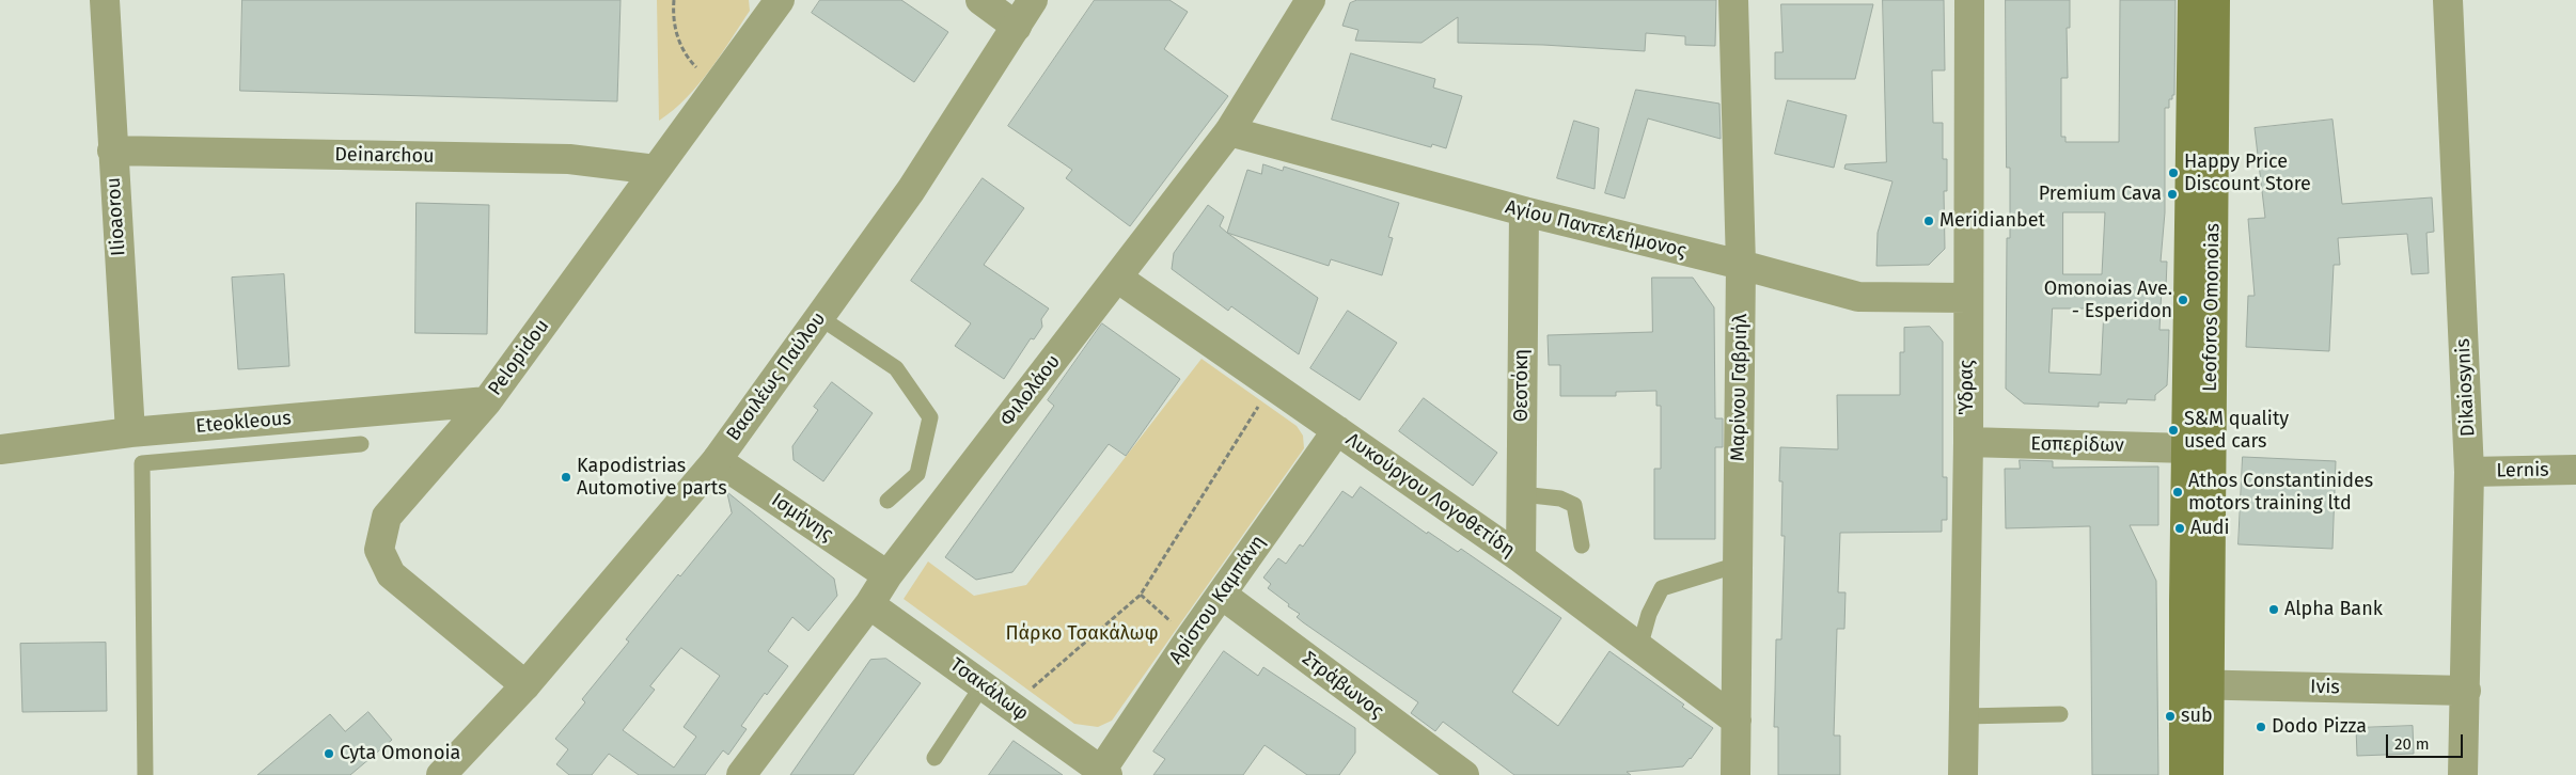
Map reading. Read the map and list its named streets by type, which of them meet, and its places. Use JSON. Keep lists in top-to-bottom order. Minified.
{"streets":{"main road":["Leoforos Omonoias"],"street":["Deinarchou","Ilioaorou","Αγίου Παντελεήμονος","Pelopidou","Βασιλέως Παύλου","Θεοτόκη","Μαρίνου Γαβριήλ","Ύδρας","Dikaiosynis","Φιλολάου","Eteokleous","Εσπερίδων","Lernis","Λυκούργου Λογοθετίδη","Ισμήνης","Αρίστου Καμπάνη","Στράβωνος","Ivis","Τσακάλωφ"]},"crossings":[["Deinarchou","Ilioaorou"],["Deinarchou","Pelopidou"],["Ilioaorou","Eteokleous"],["Αγίου Παντελεήμονος","Θεοτόκη"],["Αγίου Παντελεήμονος","Μαρίνου Γαβριήλ"],["Αγίου Παντελεήμονος","Ύδρας"],["Αγίου Παντελεήμονος","Φιλολάου"],["Leoforos Omonoias","Εσπερίδων"],["Leoforos Omonoias","Ivis"],["Pelopidou","Βασιλέως Παύλου"],["Pelopidou","Eteokleous"],["Βασιλέως Παύλου","Ισμήνης"],["Θεοτόκη","Λυκούργου Λογοθετίδη"],["Μαρίνου Γαβριήλ","Λυκούργου Λογοθετίδη"],["Ύδρας","Εσπερίδων"],["Dikaiosynis","Lernis"],["Dikaiosynis","Ivis"],["Φιλολάου","Λυκούργου Λογοθετίδη"],["Φιλολάου","Ισμήνης"],["Φιλολάου","Τσακάλωφ"],["Λυκούργου Λογοθετίδη","Αρίστου Καμπάνη"],["Αρίστου Καμπάνη","Στράβωνος"],["Αρίστου Καμπάνη","Τσακάλωφ"]],"parks":["Πάρκο Τσακάλωφ"],"places":["Happy Price Discount Store","Premium Cava","Meridianbet","Omonoias Ave. - Esperidon","S&M quality used cars","Kapodistrias Automotive parts","Athos Constantinides motors training ltd","Audi","Alpha Bank","sub","Dodo Pizza","Cyta Omonoia"],"scale_bar":"20 m"}
